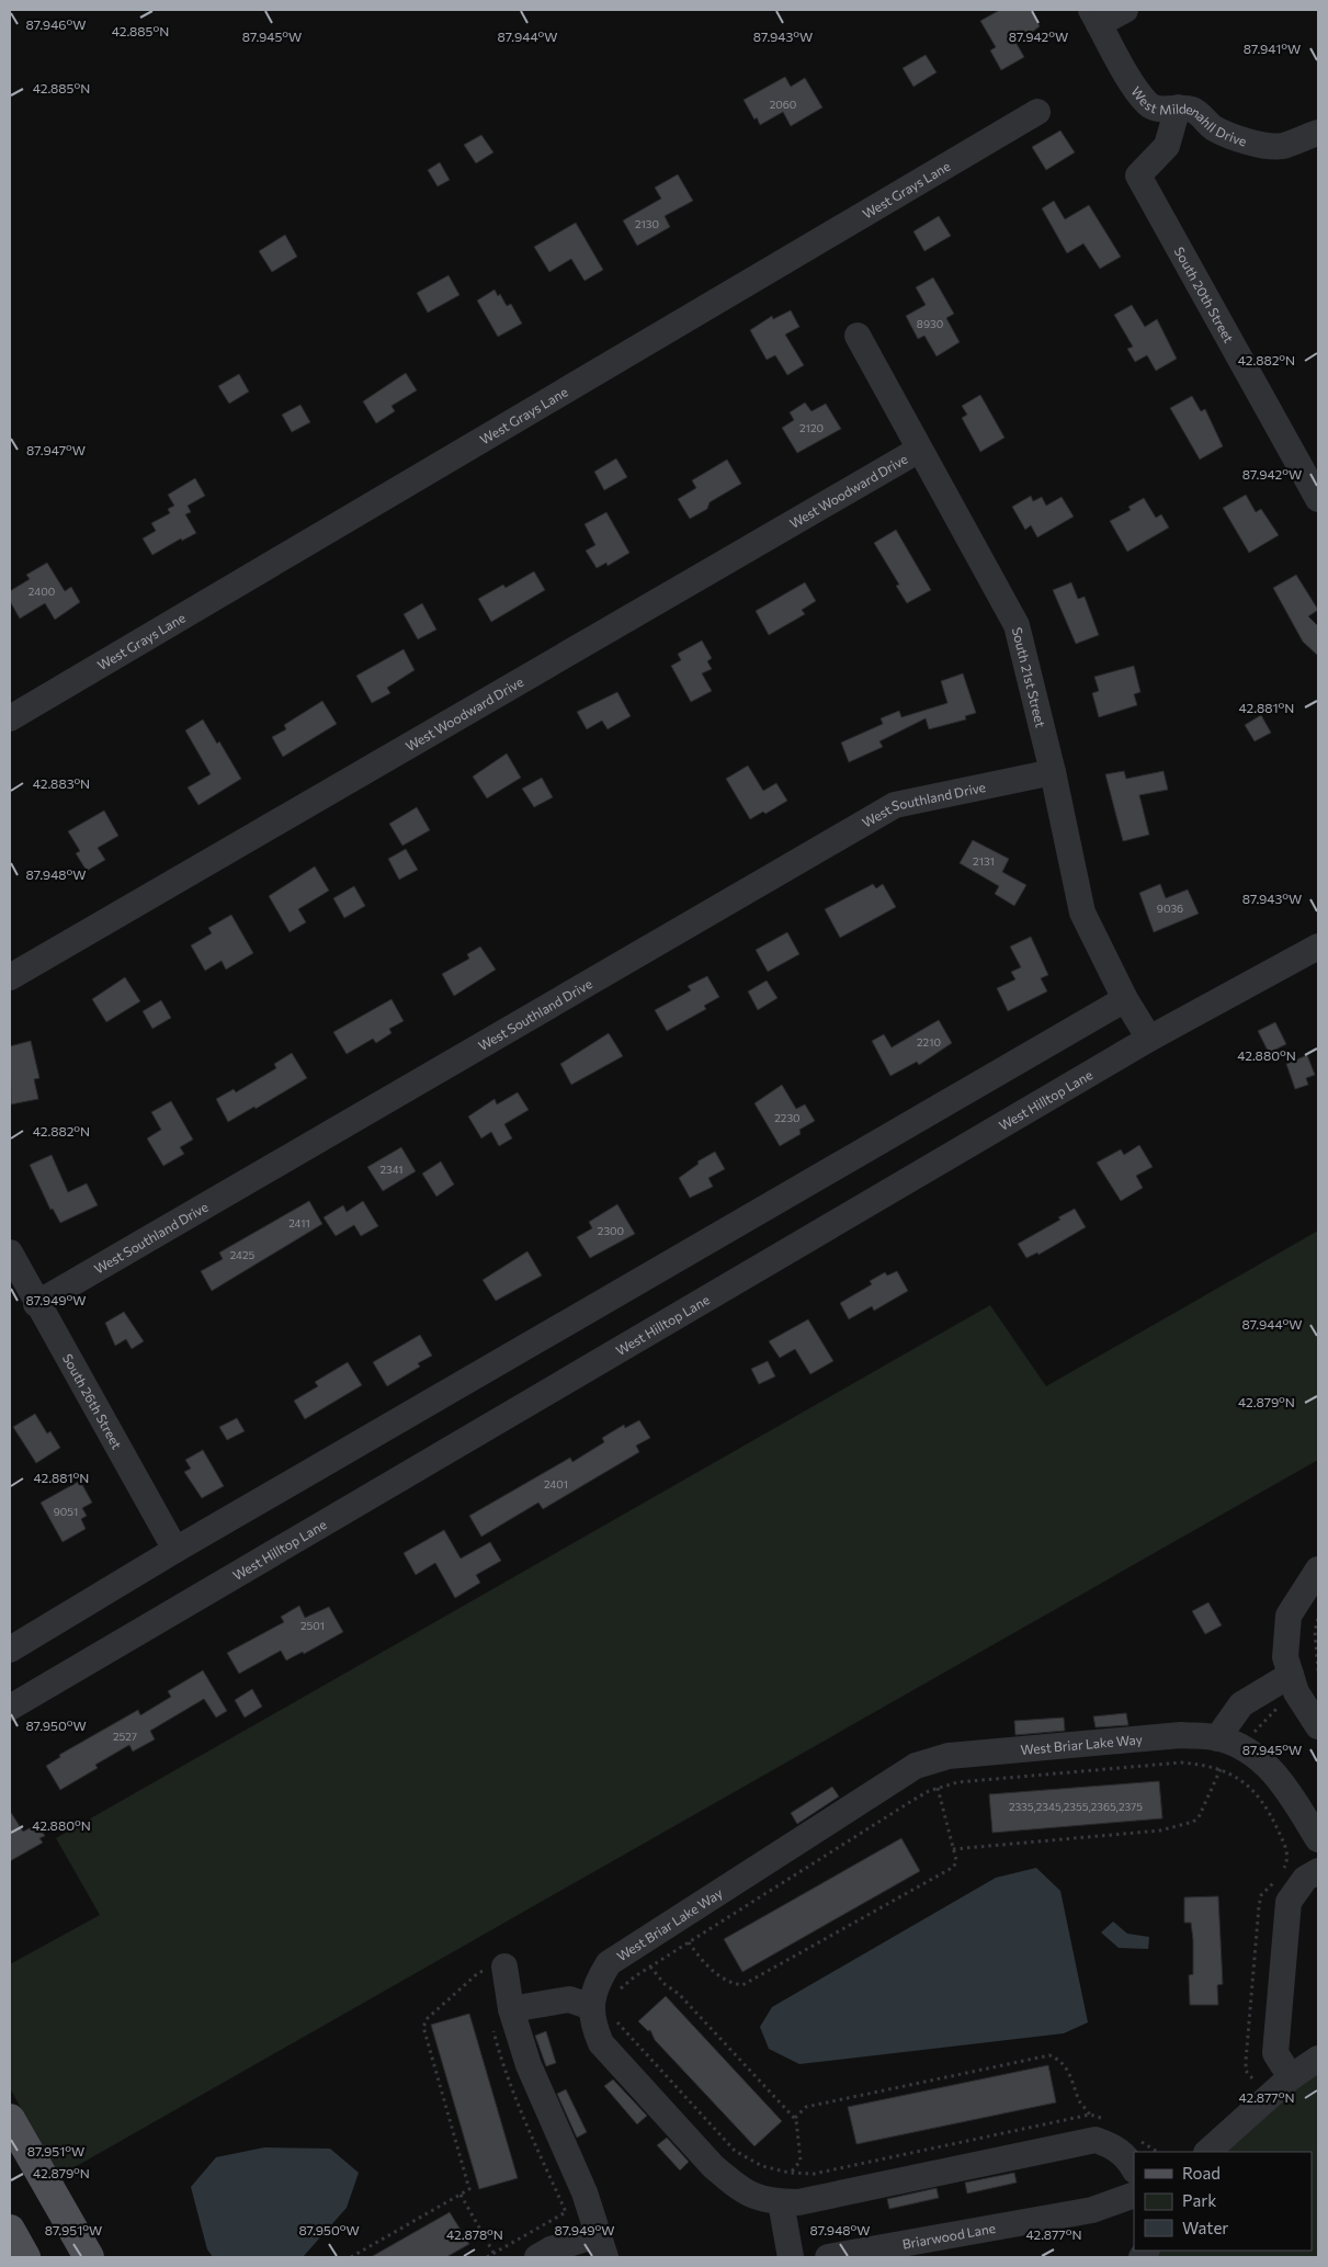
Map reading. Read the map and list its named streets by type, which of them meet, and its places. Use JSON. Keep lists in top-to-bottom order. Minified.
{"streets":{"street":["West Mildenahll Drive","West Grays Lane","South 20th Street","West Woodward Drive","South 21st Street","West Southland Drive","West Hilltop Lane","South 26th Street","West Briar Lake Way","Briarwood Lane"]},"crossings":[["West Mildenahll Drive","South 20th Street"],["West Woodward Drive","South 21st Street"],["South 21st Street","West Southland Drive"],["South 21st Street","West Hilltop Lane"],["West Southland Drive","South 26th Street"]],"house_numbers":["2060","2130","8930","2120","2400","2131","9036","2210","2230","2341","2411","2300","2425","2401","9051","2501","2527","2335,2345,2355,2365,2375"],"legend":["Road","Park","Water"],"coordinates":["87.946°W","42.885°N","87.945°W","87.944°W","87.943°W","87.942°W","87.941°W","42.882°N","87.947°W","42.881°N","42.883°N","87.948°W","42.880°N","87.949°W","42.879°N","87.950°W","42.877°N","87.951°W","42.878°N"]}
